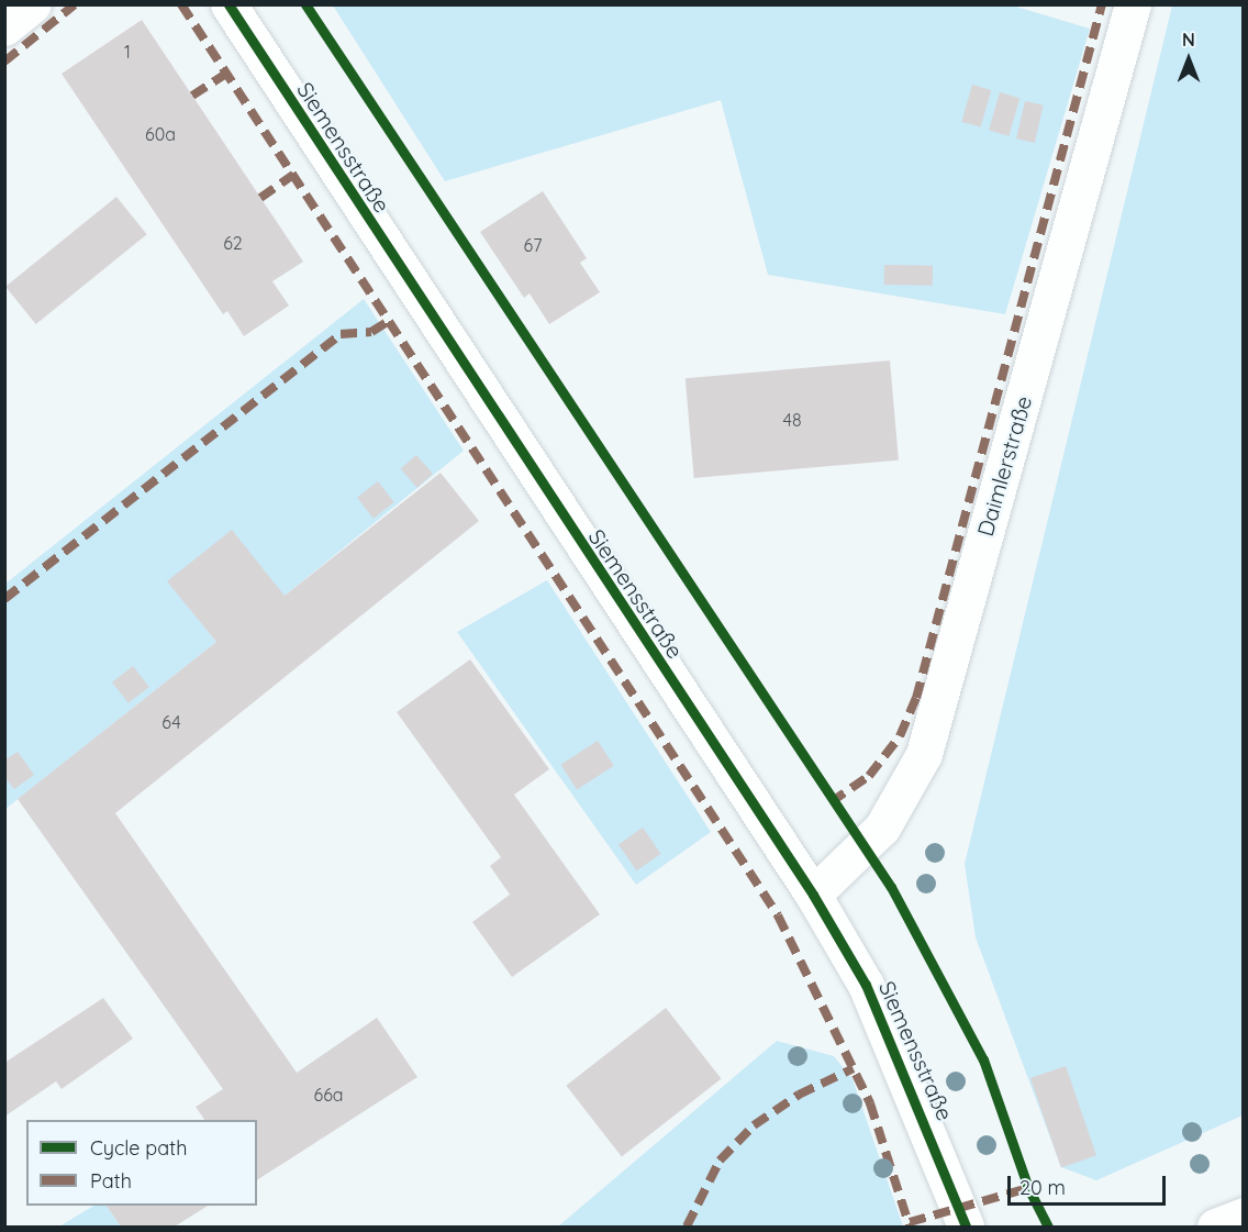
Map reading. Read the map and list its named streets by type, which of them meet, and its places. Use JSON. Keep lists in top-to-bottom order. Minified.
{"streets":{"street":["Siemensstraße","Daimlerstraße"]},"crossings":[["Siemensstraße","Daimlerstraße"]],"house_numbers":["1","60a","62","67","48","64","66a"],"legend":["Cycle path","Path"],"scale_bar":"20 m","north":"top"}
